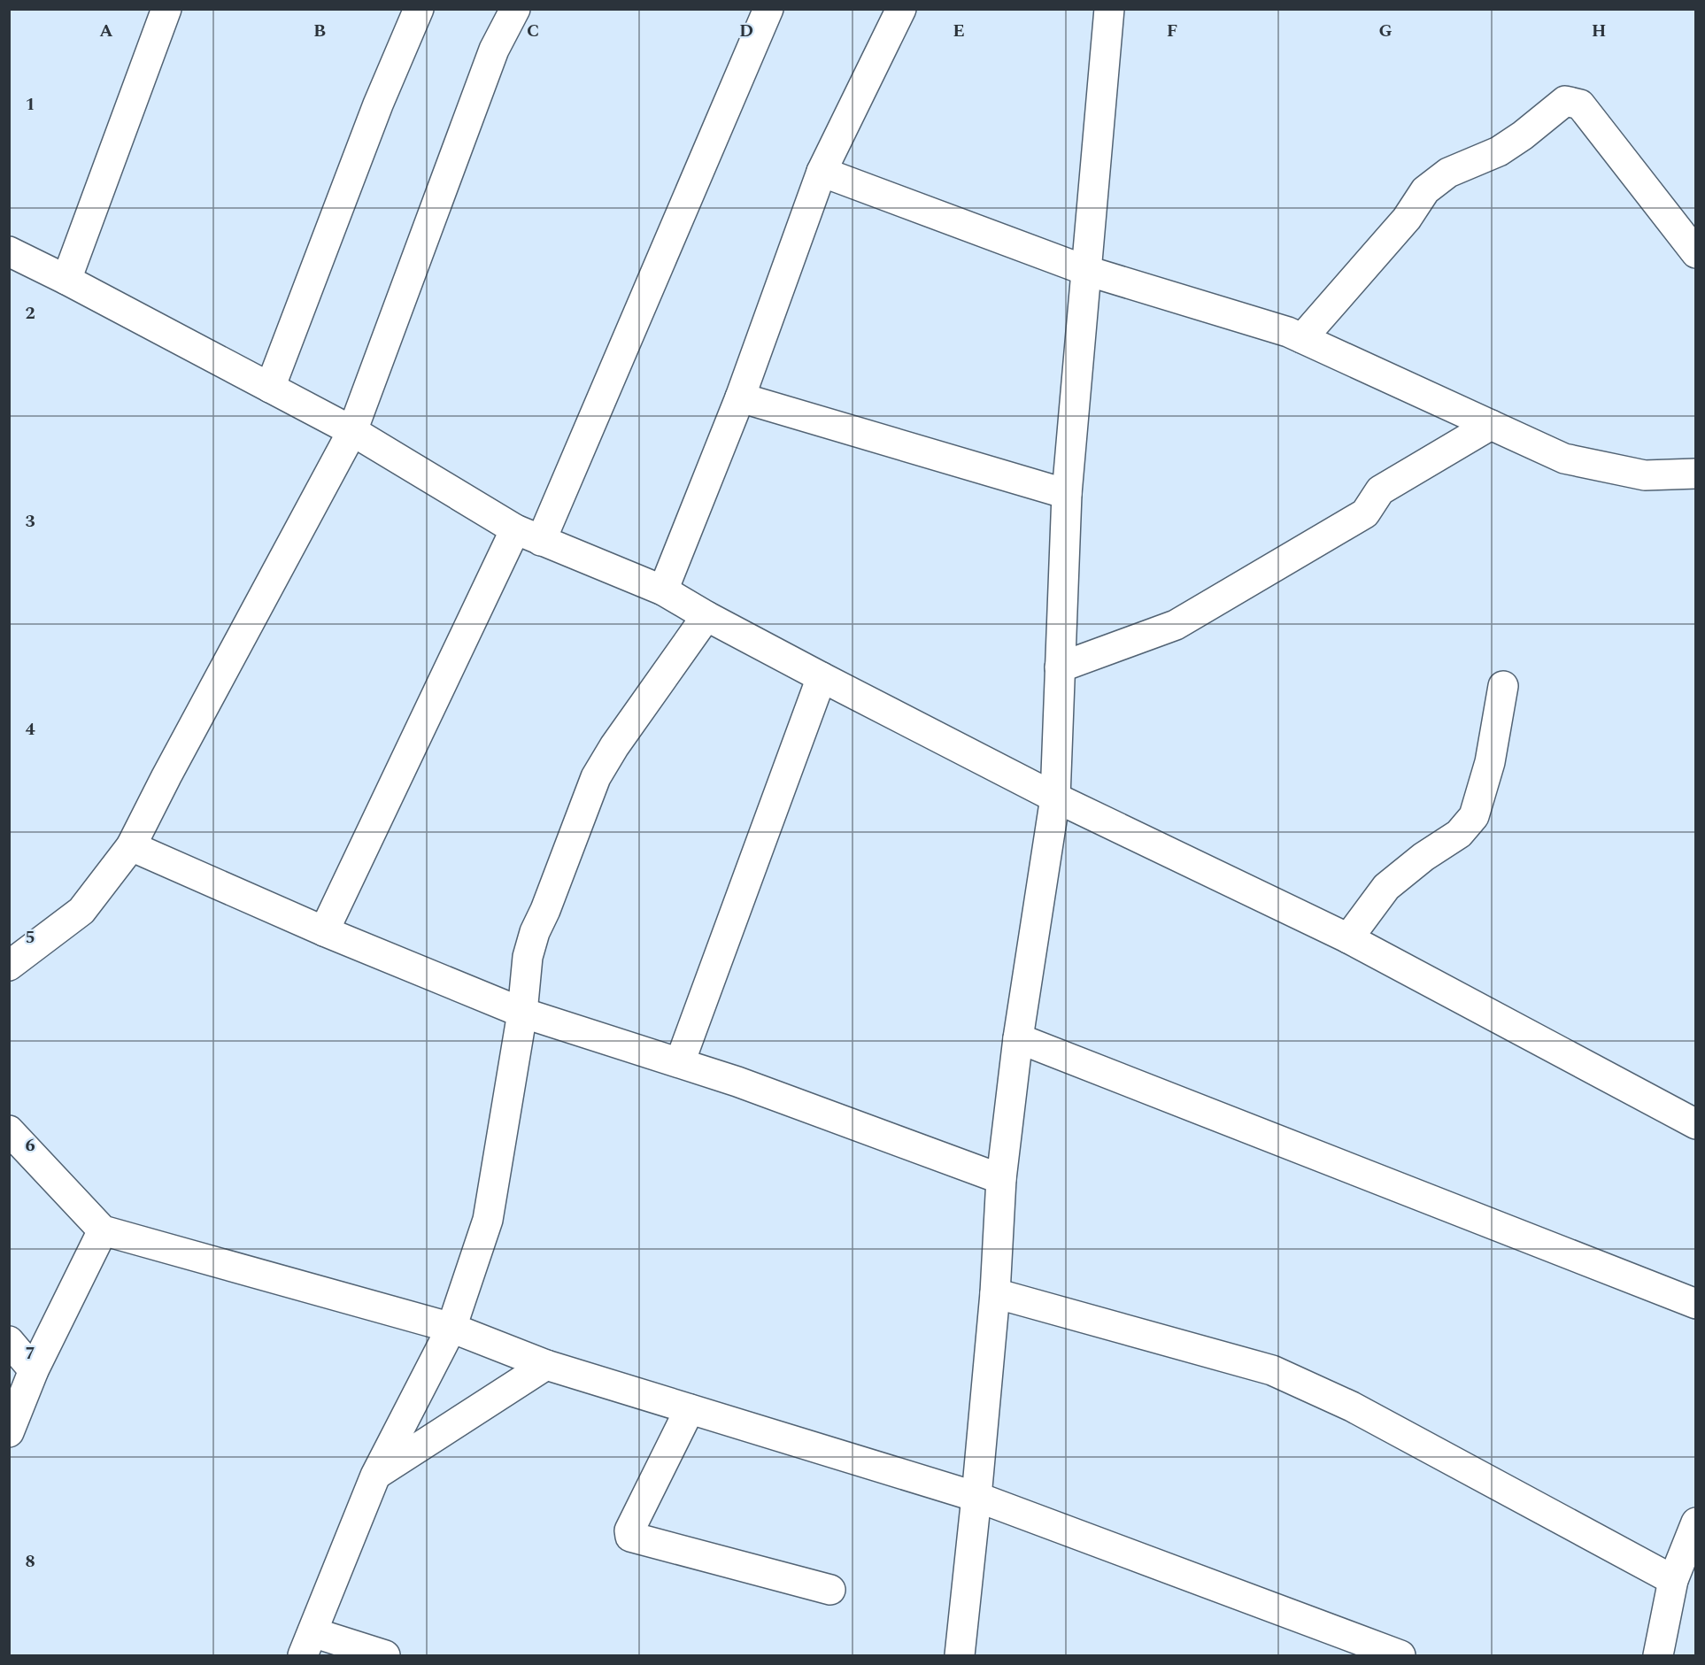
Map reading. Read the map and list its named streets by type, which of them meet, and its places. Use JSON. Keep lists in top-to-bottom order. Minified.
{"grid":{"columns":["A","B","C","D","E","F","G","H"],"rows":["1","2","3","4","5","6","7","8"]}}
